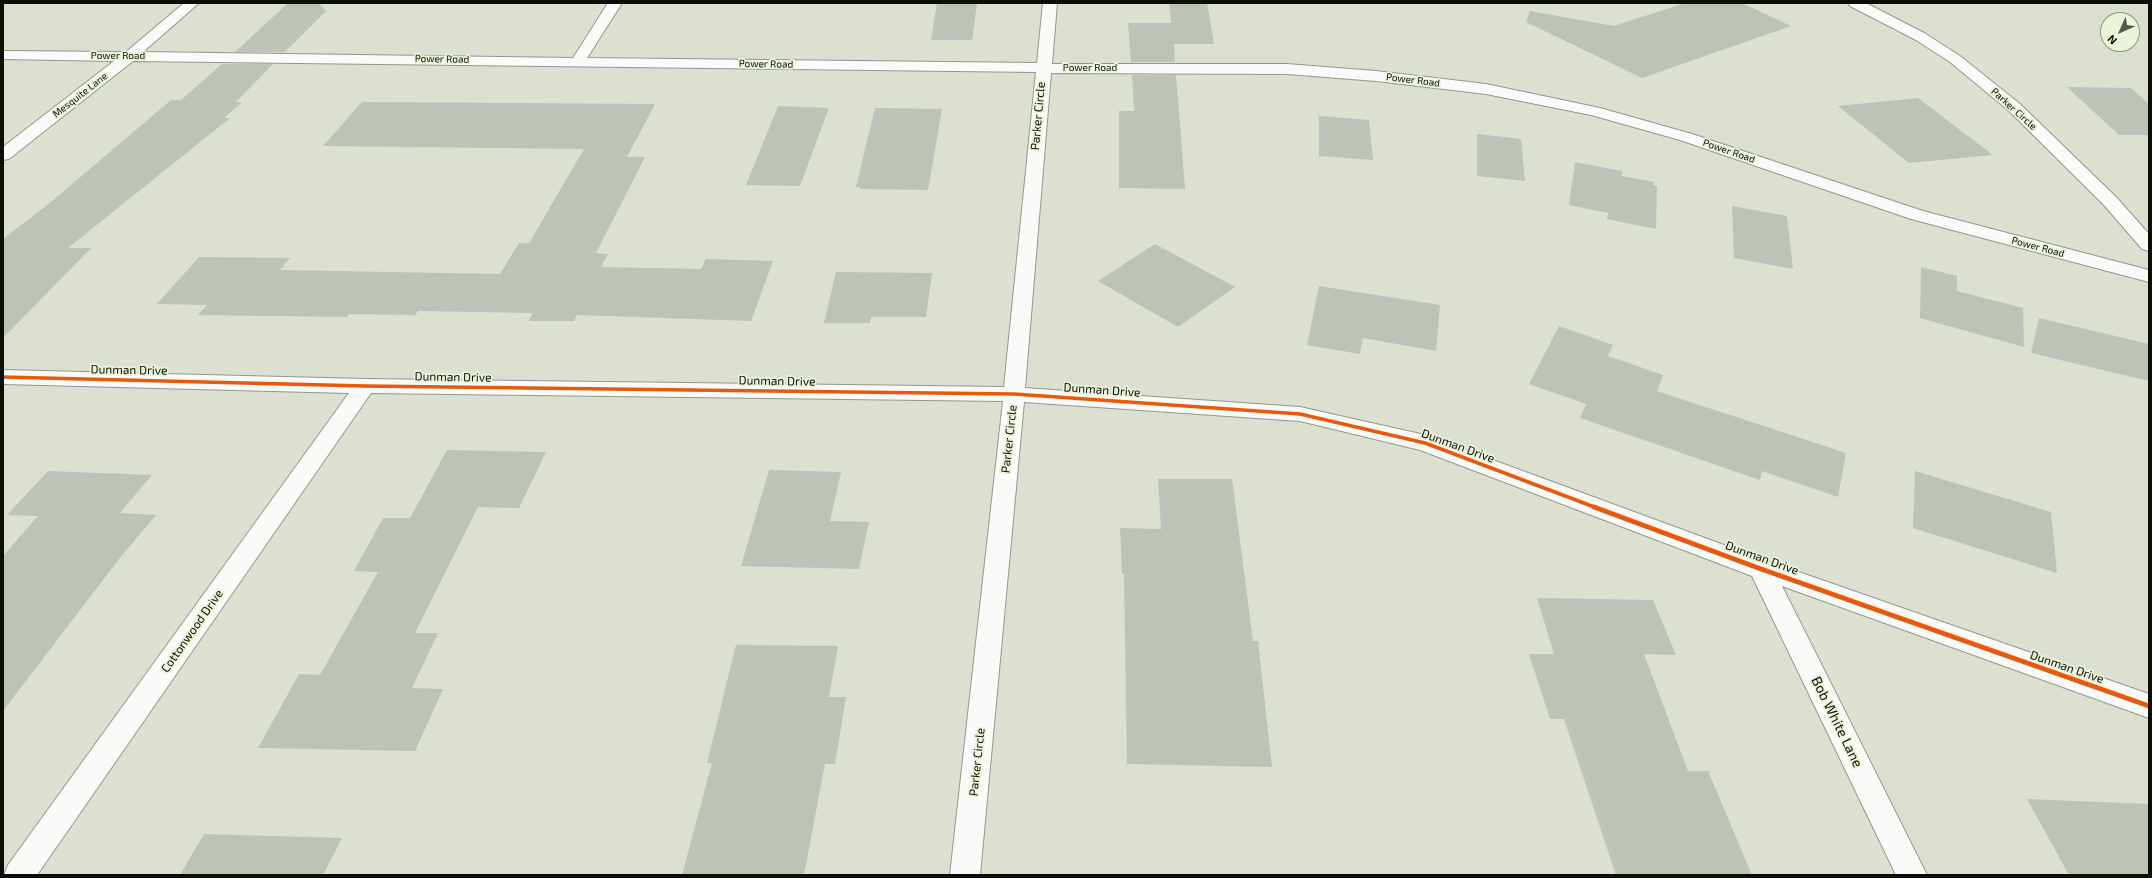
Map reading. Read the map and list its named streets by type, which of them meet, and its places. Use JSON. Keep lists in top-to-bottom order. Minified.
{"streets":{"street":["Power Road","Mesquite Lane","Parker Circle","Dunman Drive","Cottonwood Drive","Bob White Lane"]},"crossings":[["Power Road","Mesquite Lane"],["Power Road","Parker Circle"],["Parker Circle","Dunman Drive"],["Dunman Drive","Cottonwood Drive"],["Dunman Drive","Bob White Lane"]],"north":"bottom left"}
